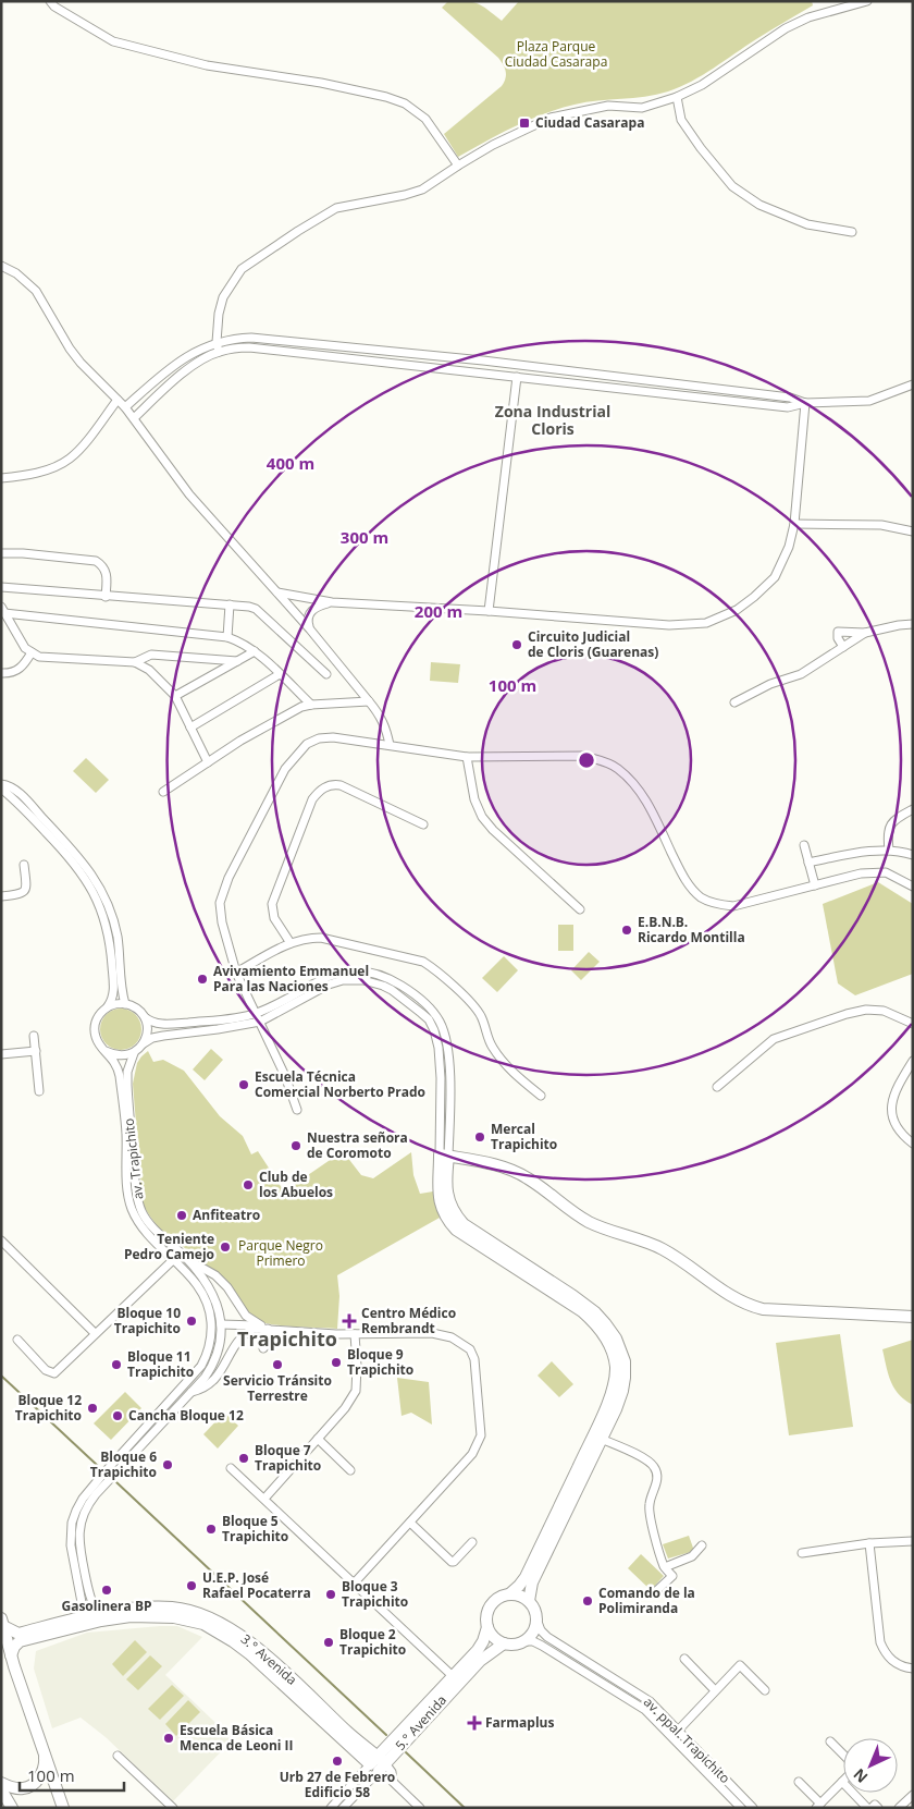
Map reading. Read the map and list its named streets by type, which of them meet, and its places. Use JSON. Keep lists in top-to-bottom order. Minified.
{"streets":{"street":["av. Trapichito","3.° Avenida","5.° Avenida","av. ppal. Trapichito"]},"crossings":[["av. Trapichito","3.° Avenida"],["3.° Avenida","5.° Avenida"],["5.° Avenida","av. ppal. Trapichito"]],"districts":["Zona Industrial Cloris","Trapichito"],"parks":["Plaza Parque Ciudad Casarapa","Parque Negro Primero"],"places":{"transit":["Ciudad Casarapa"],"other":["Circuito Judicial de Cloris (Guarenas)","E.B.N.B. Ricardo Montilla","Avivamiento Emmanuel Para las Naciones","Escuela Técnica Comercial Norberto Prado","Mercal Trapichito","Nuestra señora de Coromoto","Club de los Abuelos","Anfiteatro","Teniente Pedro Camejo","Bloque 10 Trapichito","Bloque 9 Trapichito","Bloque 11 Trapichito","Servicio Tránsito Terrestre","Bloque 12 Trapichito","Cancha Bloque 12","Bloque 7 Trapichito","Bloque 6 Trapichito","Bloque 5 Trapichito","U.E.P. José Rafael Pocaterra","Gasolinera BP","Bloque 3 Trapichito","Comando de la Polimiranda","Bloque 2 Trapichito","Escuela Básica Menca de Leoni II","Urb 27 de Febrero Edificio 58"],"health":["Centro Médico Rembrandt","Farmaplus"]},"scale_bar":"100 m","north":"bottom left","rings":["400 m","300 m","200 m","100 m"]}
